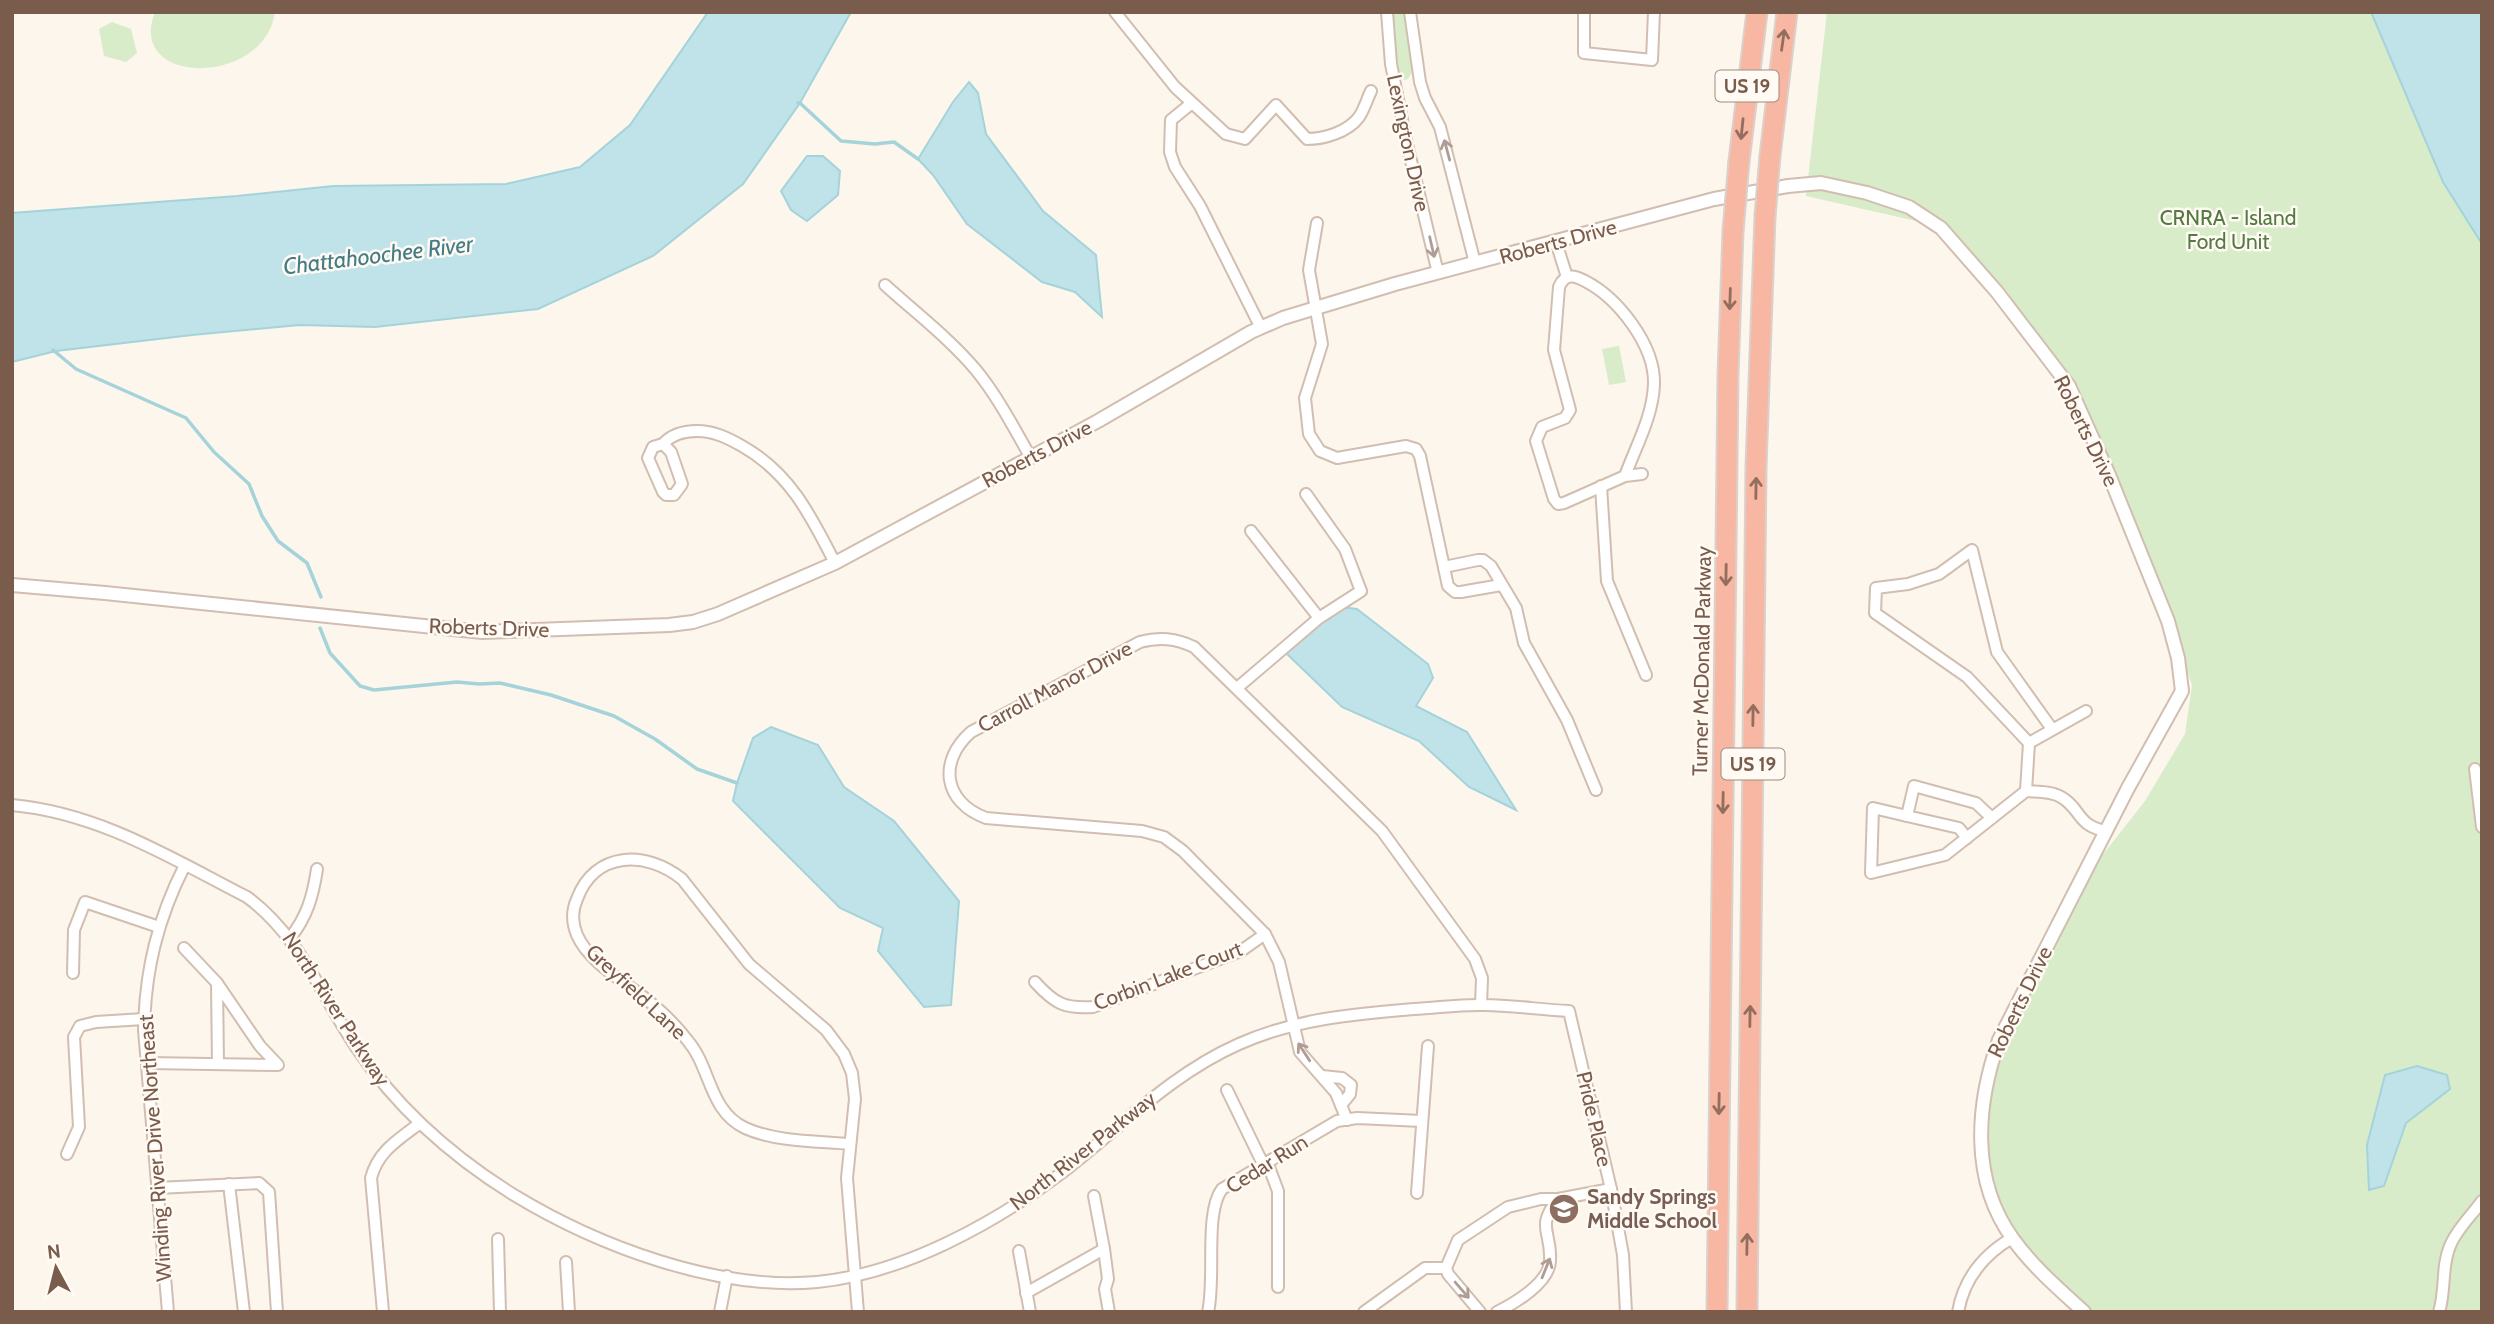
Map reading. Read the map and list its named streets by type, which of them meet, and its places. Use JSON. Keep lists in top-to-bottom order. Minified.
{"streets":{"highway":["US 19","Turner McDonald Parkway"],"street":["Lexington Drive","Roberts Drive","Carroll Manor Drive","Corbin Lake Court","Greyfield Lane","North River Parkway","Pride Place","Winding River Drive Northeast","Cedar Run"]},"crossings":[["Lexington Drive","Roberts Drive"],["Carroll Manor Drive","Corbin Lake Court"],["Carroll Manor Drive","North River Parkway"],["Greyfield Lane","North River Parkway"],["North River Parkway","Pride Place"],["North River Parkway","Winding River Drive Northeast"]],"water":["Chattahoochee River"],"parks":["CRNRA - Island Ford Unit"],"places":{"school or university":["Sandy Springs Middle School"]},"north":"top"}
